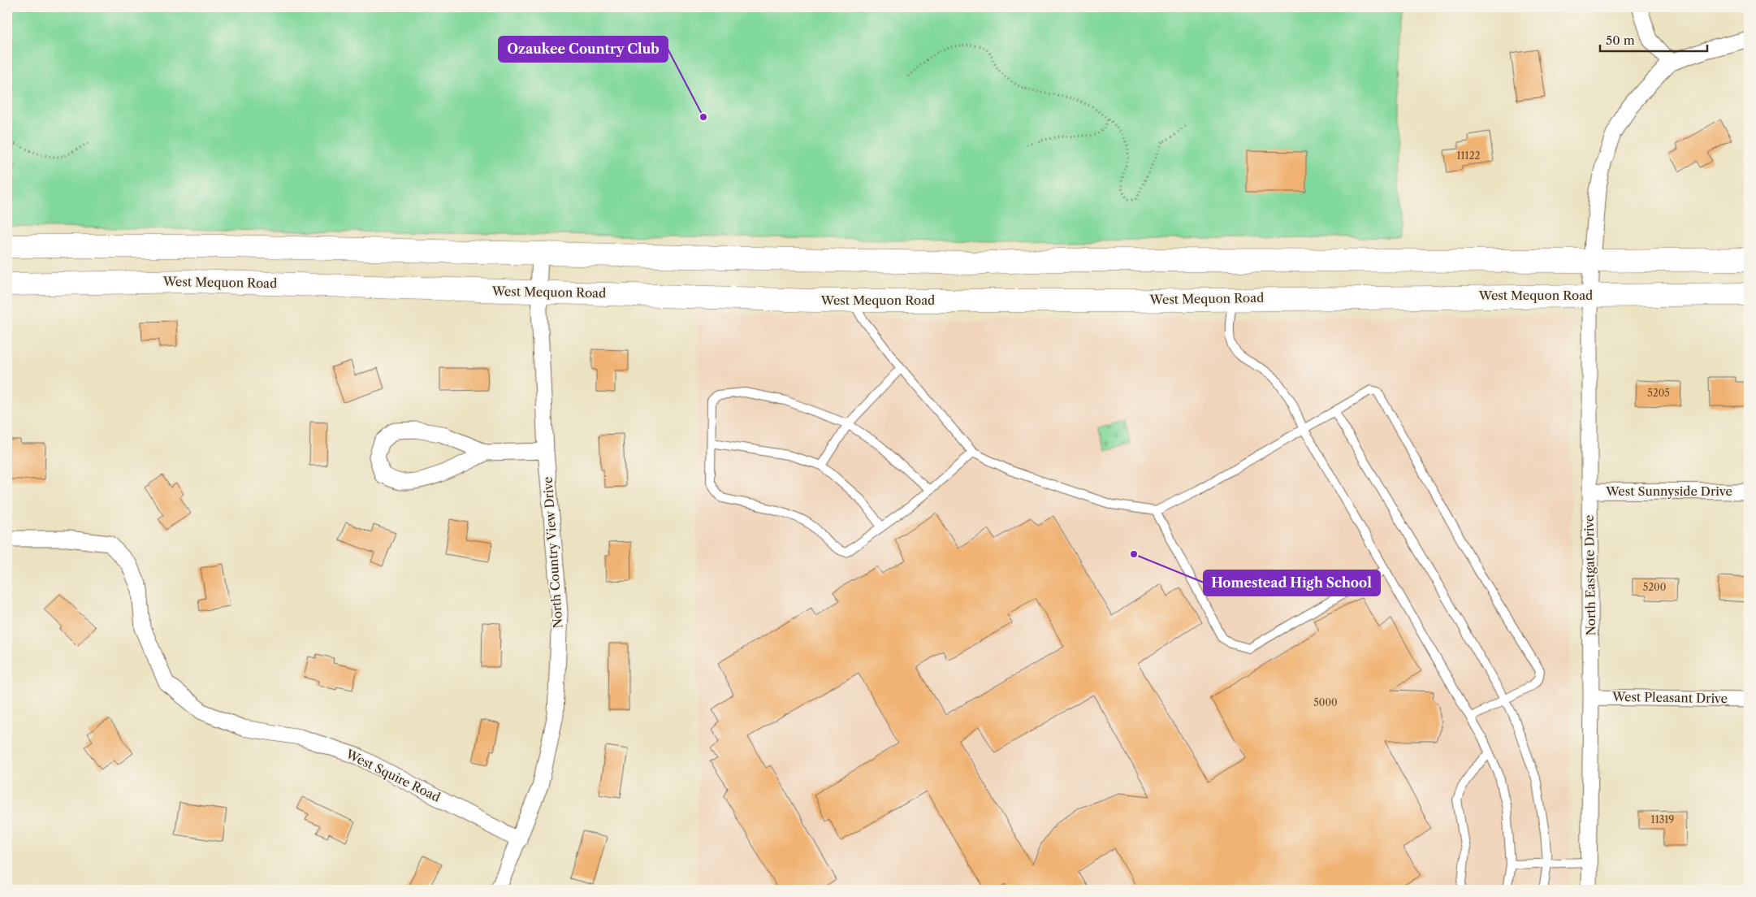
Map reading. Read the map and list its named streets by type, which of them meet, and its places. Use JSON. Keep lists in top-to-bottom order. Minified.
{"streets":{"main road":["West Mequon Road"],"street":["West Sunnyside Drive","North Country View Drive","North Eastgate Drive","West Pleasant Drive","West Squire Road"]},"crossings":[["West Mequon Road","North Country View Drive"],["West Mequon Road","North Eastgate Drive"],["West Sunnyside Drive","North Eastgate Drive"],["North Country View Drive","West Squire Road"],["North Eastgate Drive","West Pleasant Drive"]],"places":["Ozaukee Country Club","Homestead High School"],"house_numbers":["11122","5205","5200","5000","11319"],"scale_bar":"50 m"}
